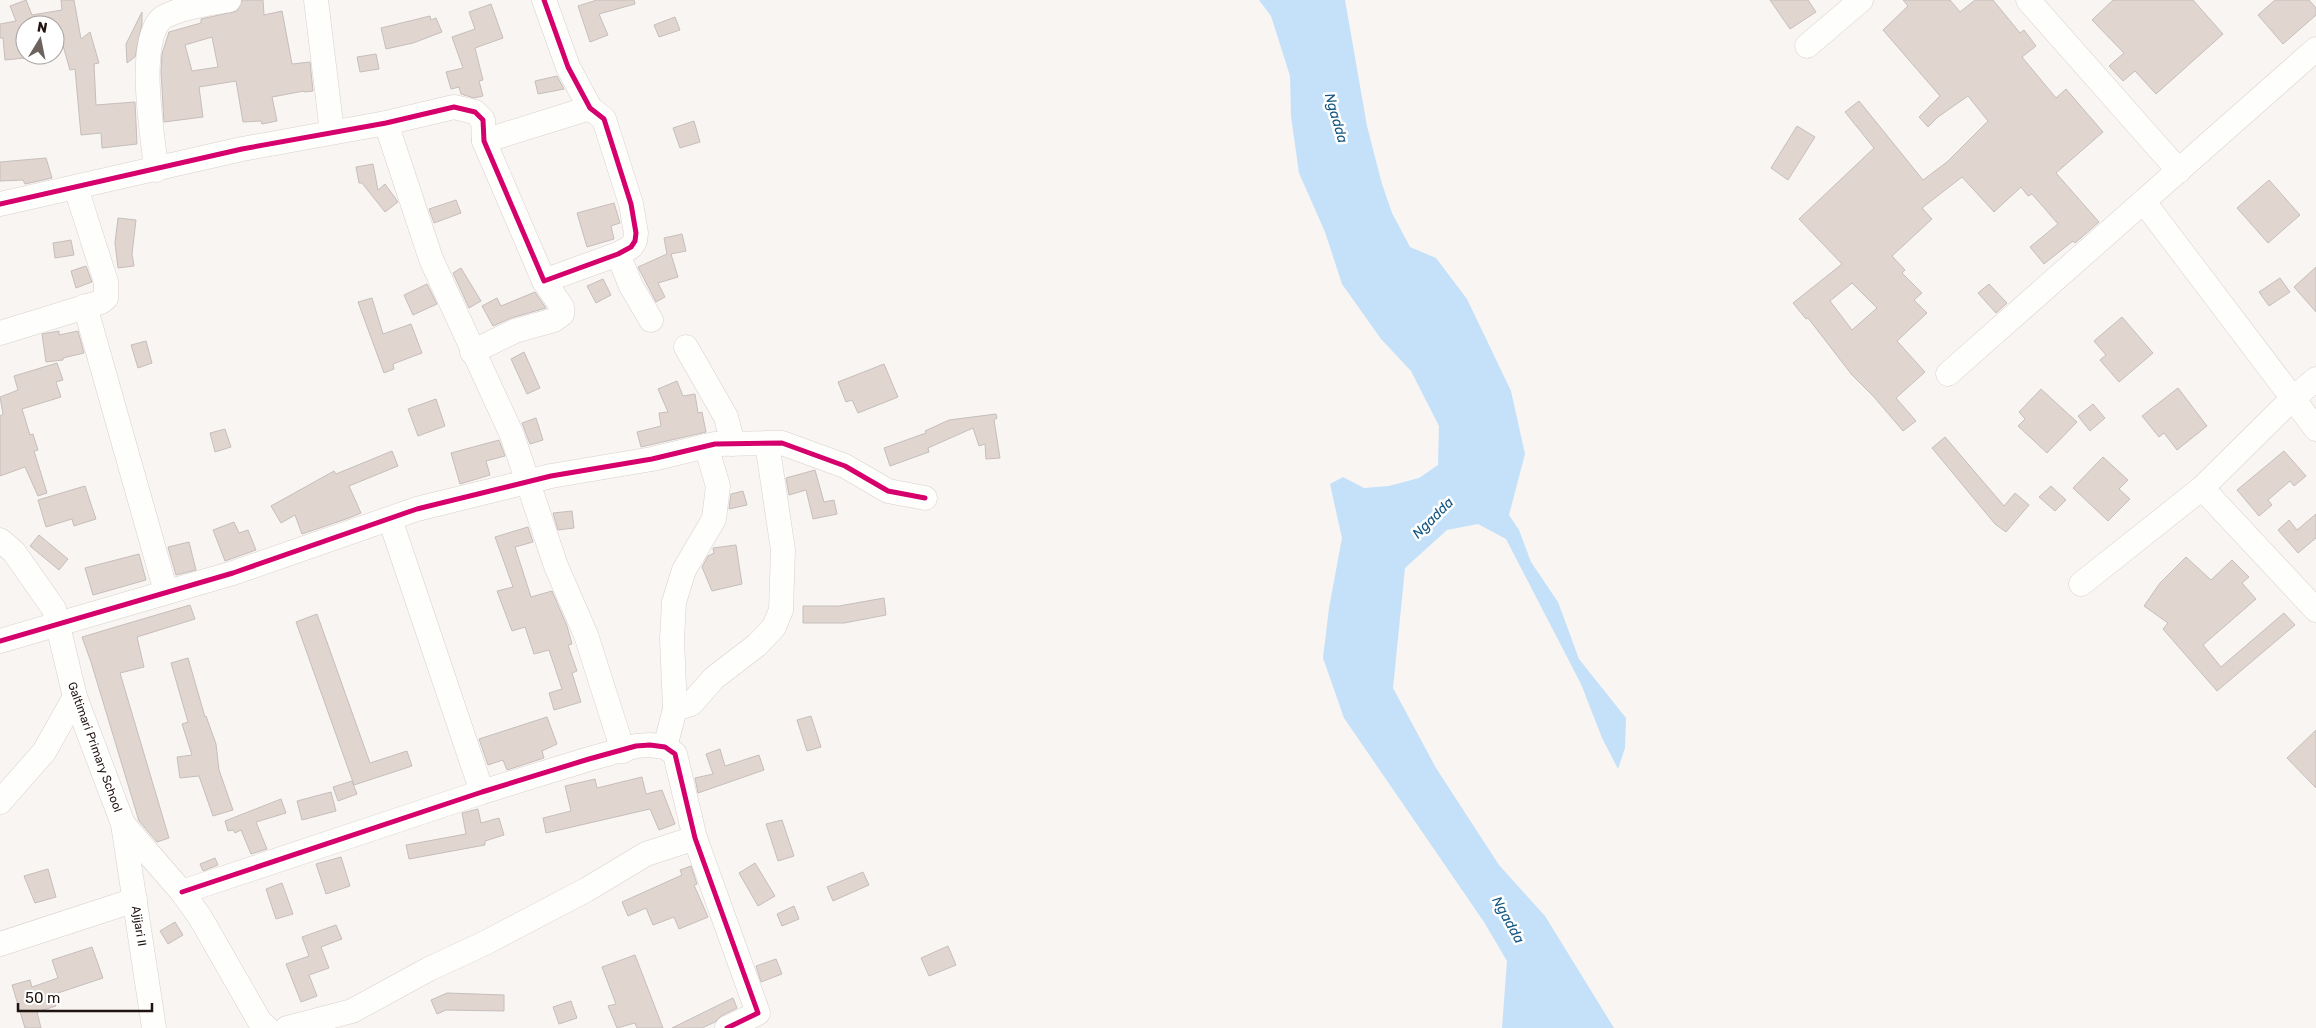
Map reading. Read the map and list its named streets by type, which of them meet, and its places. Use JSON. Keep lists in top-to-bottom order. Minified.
{"streets":{"street":["Galtimari Primary School","Ajijari II"]},"crossings":[["Galtimari Primary School","Ajijari II"]],"water":["Ngadda"],"scale_bar":"50 m","north":"top"}
